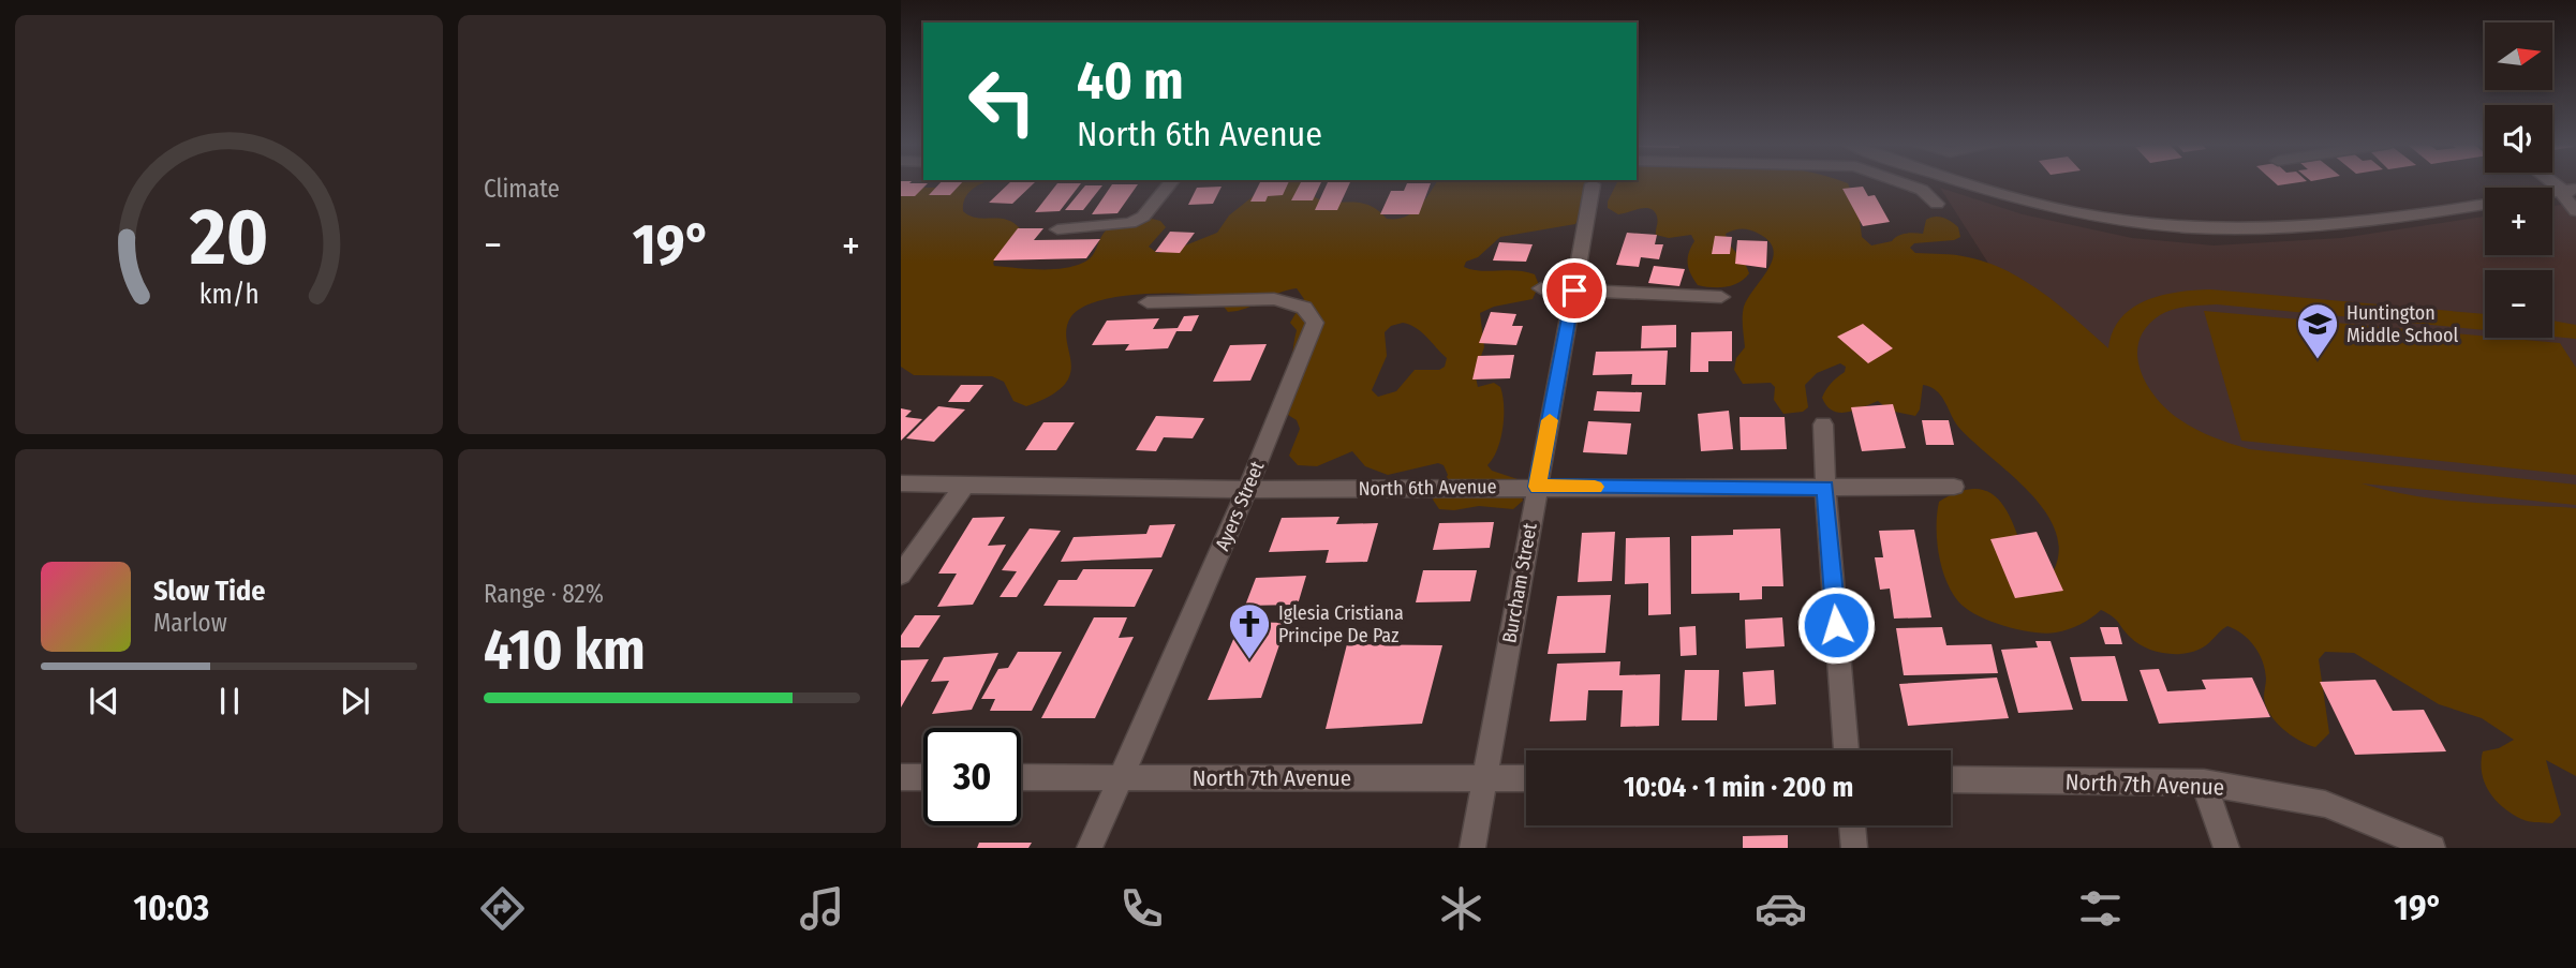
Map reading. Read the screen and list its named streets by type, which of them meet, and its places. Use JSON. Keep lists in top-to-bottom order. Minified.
{"streets":{"street":["North 6th Avenue","Ayers Street","Burcham Street","North 7th Avenue"]},"crossings":[["North 6th Avenue","Ayers Street"],["North 6th Avenue","Burcham Street"],["Ayers Street","North 7th Avenue"],["Burcham Street","North 7th Avenue"]],"places":{"school or university":["Huntington Middle School"],"church":["Iglesia Cristiana Principe De Paz"]},"north":"right","page":{"tile":["Climate",["Range · 82%","410 km"]],"map_buttons":["+","−"],"turn":["40 m","North 6th Avenue"],"heat":["−","19°","+"],"song":["Slow Tide","Marlow"],"limit":"30","trip":"10:04 · 1 min · 200 m","tabs":["10:03","19°"],"gauge":["20","km/h"]}}
